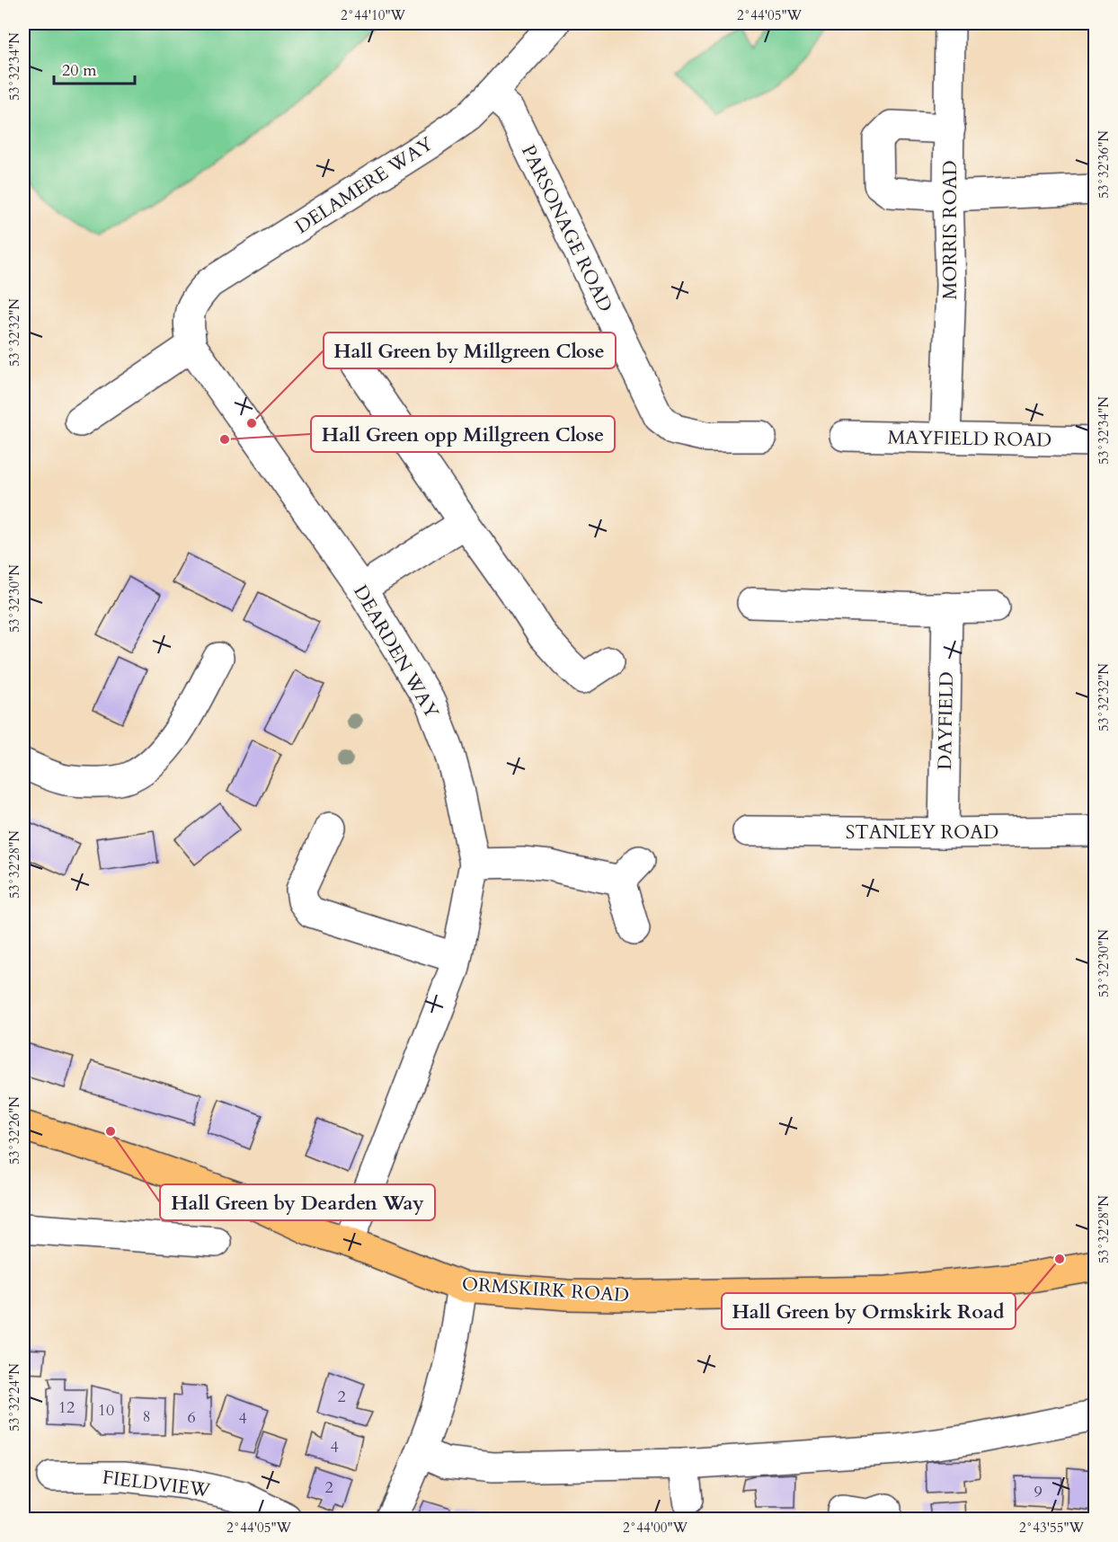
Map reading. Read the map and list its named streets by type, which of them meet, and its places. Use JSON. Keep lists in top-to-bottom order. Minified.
{"streets":{"main road":["ORMSKIRK ROAD"],"street":["DELAMERE WAY","PARSONAGE ROAD","MORRIS ROAD","MAYFIELD ROAD","DEARDEN WAY","DAYFIELD","STANLEY ROAD","FIELDVIEW"]},"crossings":[["DELAMERE WAY","PARSONAGE ROAD"],["DELAMERE WAY","DEARDEN WAY"],["MORRIS ROAD","MAYFIELD ROAD"],["DEARDEN WAY","ORMSKIRK ROAD"],["DAYFIELD","STANLEY ROAD"]],"places":["Hall Green by Millgreen Close","Hall Green opp Millgreen Close","Hall Green by Dearden Way","Hall Green by Ormskirk Road"],"house_numbers":["2","12","10","8","6","4","4","2","9"],"scale_bar":"20 m","coordinates":["2°44'10\"W","2°44'05\"W","53°32'34\"N","53°32'36\"N","53°32'32\"N","53°32'30\"N","53°32'28\"N","53°32'26\"N","53°32'24\"N","2°44'00\"W","2°43'55\"W"]}
